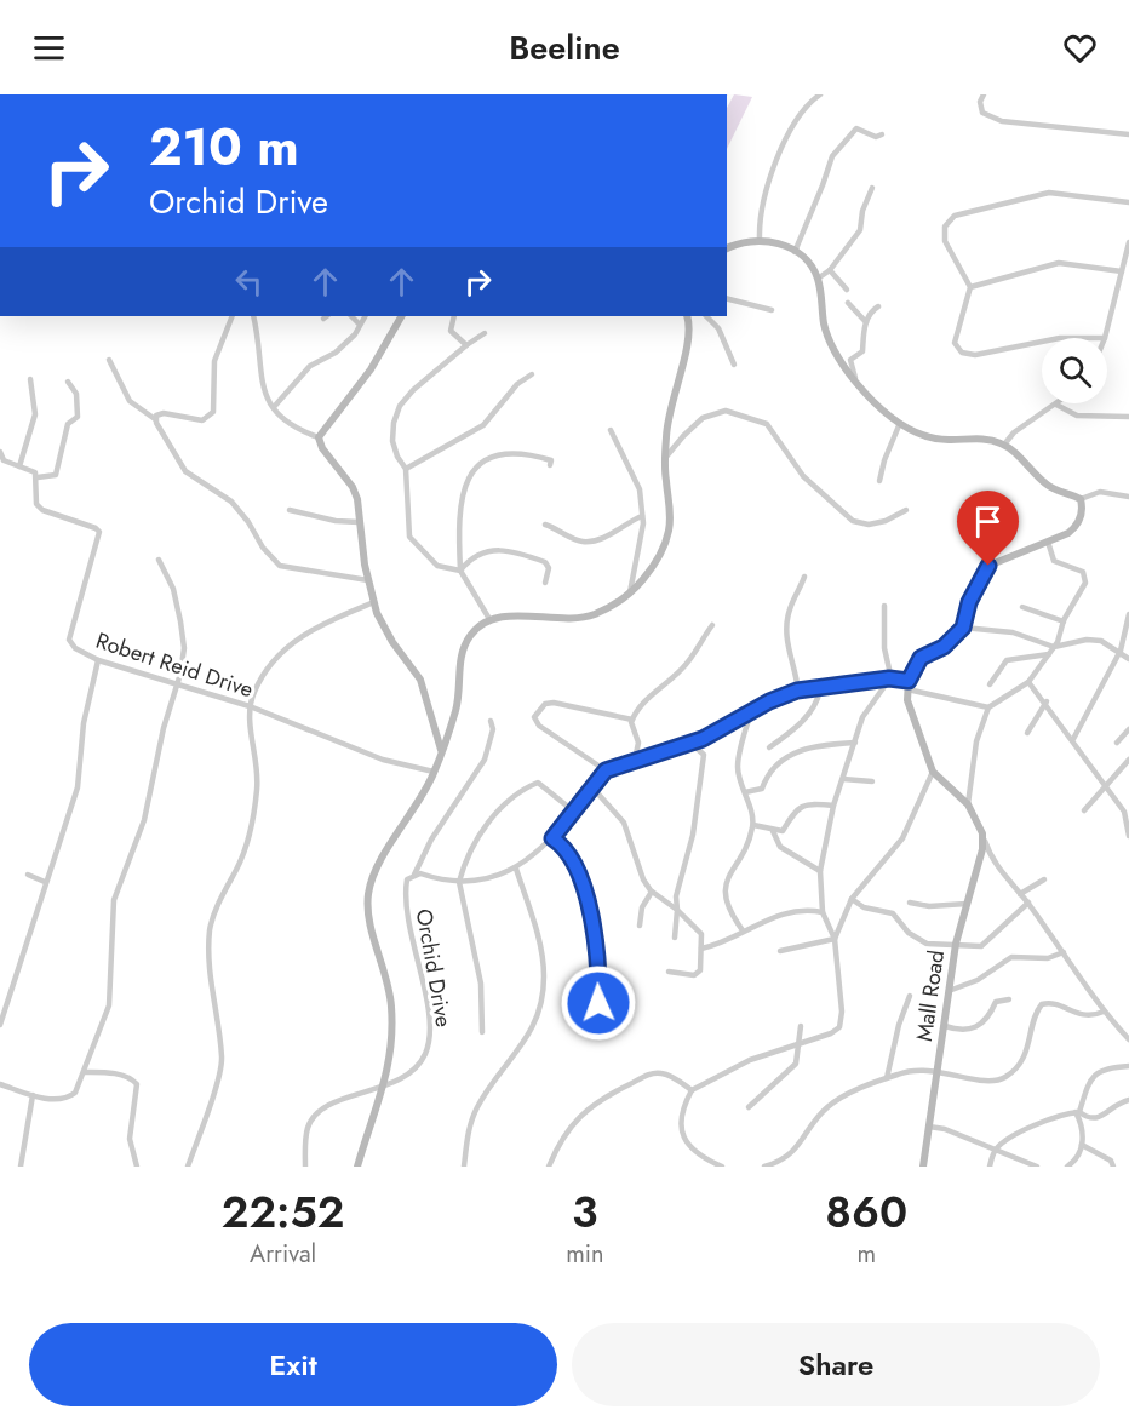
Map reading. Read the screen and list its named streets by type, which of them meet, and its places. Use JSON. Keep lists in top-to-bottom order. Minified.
{"streets":{"street":["Robert Reid Drive","Orchid Drive","Mall Road"]},"page":{"header":"Beeline","turn":["210 m","Orchid Drive"],"eta":["22:52","Arrival","3","min","860","m"],"buttons":["Exit","Share"]}}
